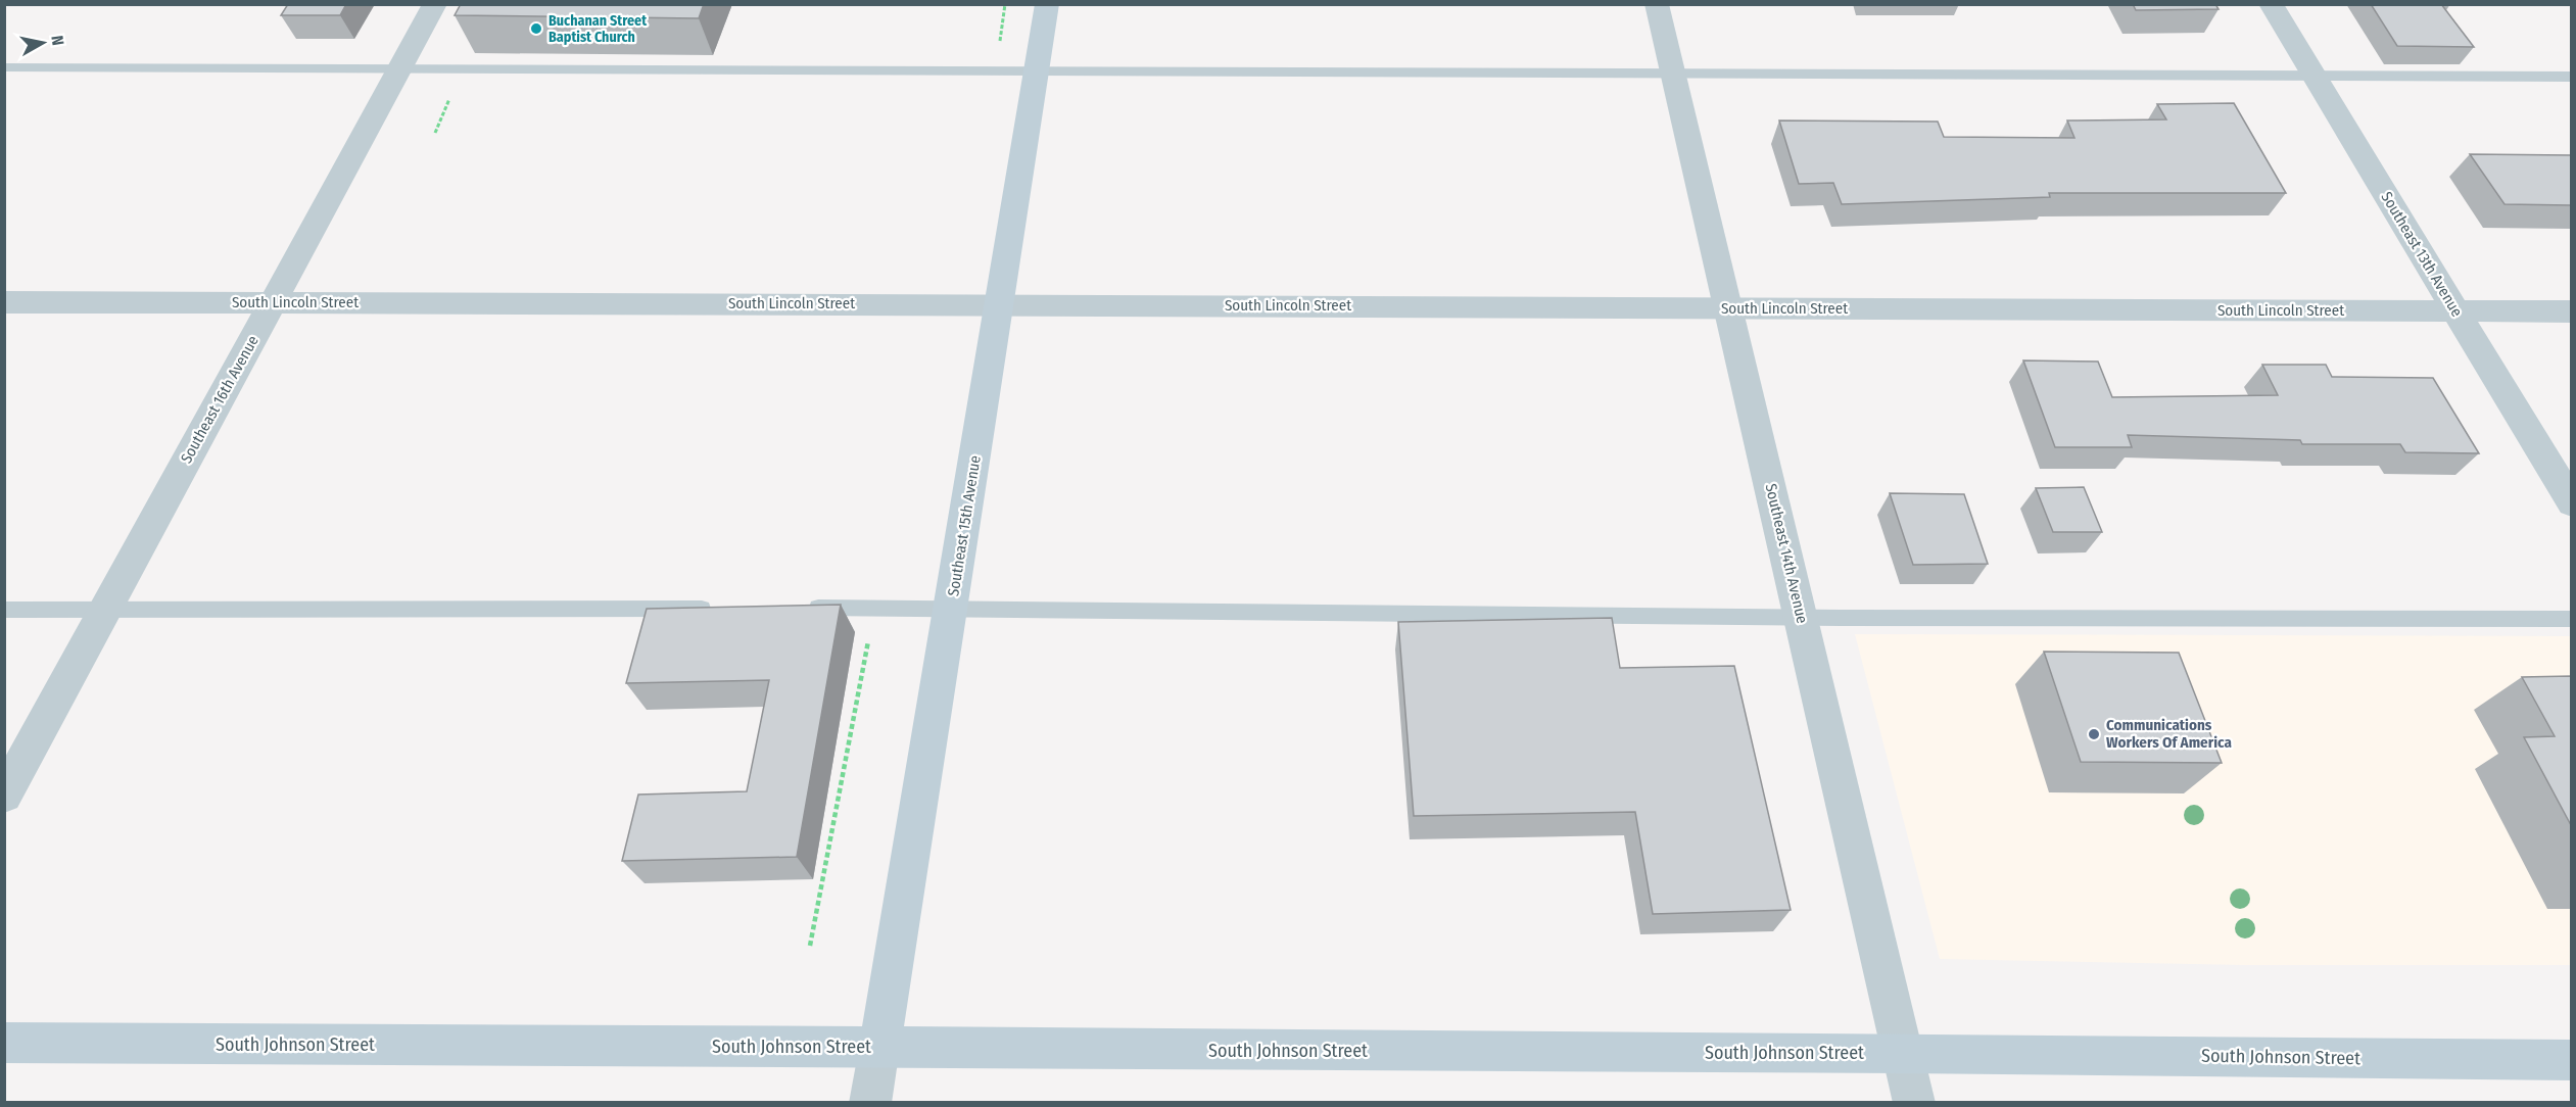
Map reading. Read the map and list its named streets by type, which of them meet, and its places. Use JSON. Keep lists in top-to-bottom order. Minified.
{"streets":{"main road":["Southeast 15th Avenue","South Johnson Street"],"street":["Southeast 13th Avenue","South Lincoln Street","Southeast 16th Avenue","Southeast 14th Avenue"]},"crossings":[["Southeast 13th Avenue","South Lincoln Street"],["South Lincoln Street","Southeast 16th Avenue"],["South Lincoln Street","Southeast 15th Avenue"],["South Lincoln Street","Southeast 14th Avenue"],["Southeast 15th Avenue","South Johnson Street"],["Southeast 14th Avenue","South Johnson Street"]],"places":["Buchanan Street Baptist Church","Communications Workers Of America"],"north":"right"}
